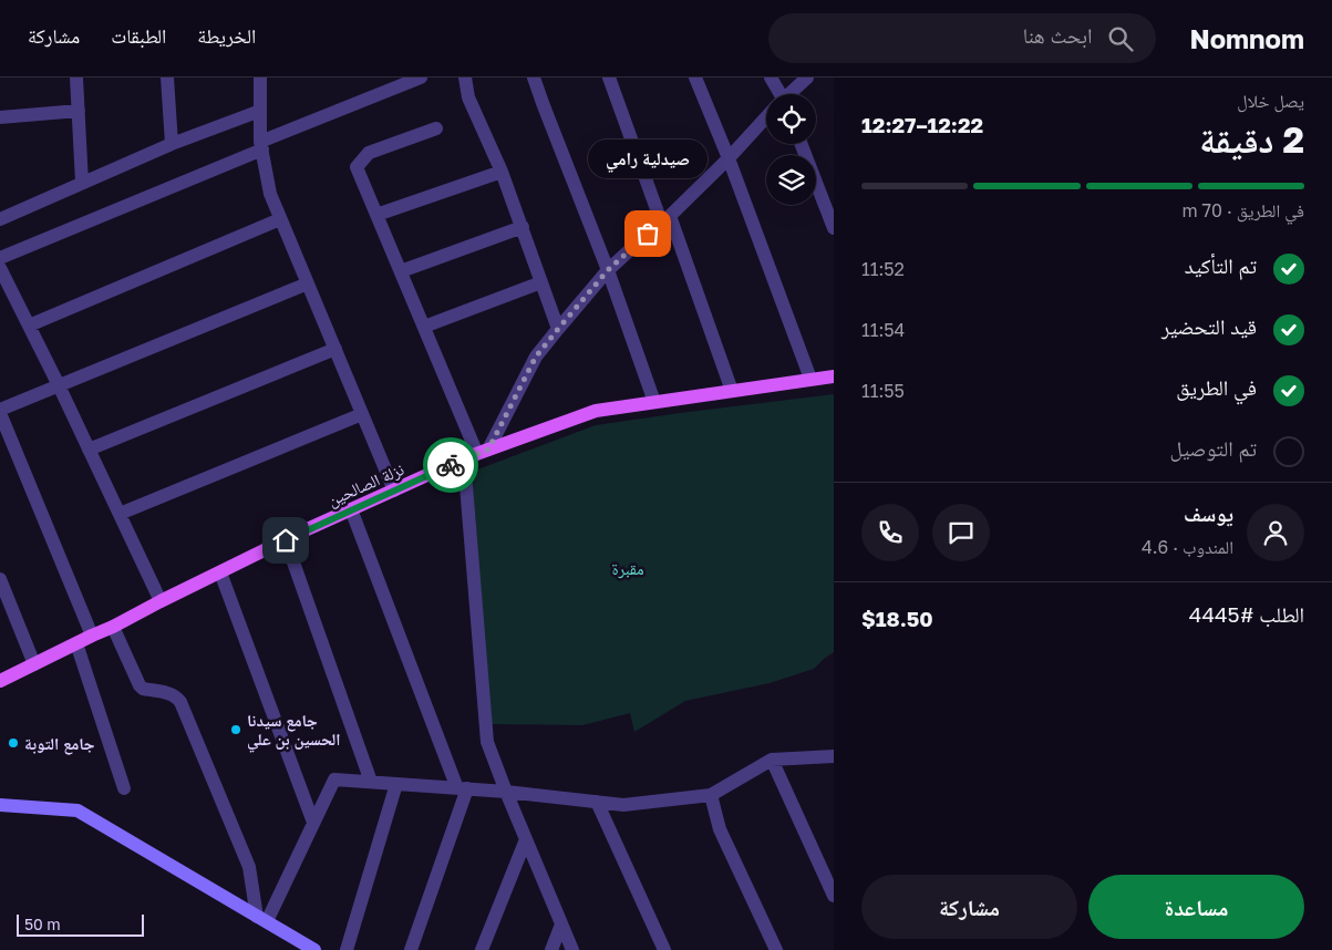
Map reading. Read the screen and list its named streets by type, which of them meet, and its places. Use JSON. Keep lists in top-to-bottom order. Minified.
{"streets":{"main road":["نزلة الصالحين"]},"parks":["مقبرة"],"places":["صيدلية رامي","جامع سيدنا الحسين بن علي","جامع التوبة"],"scale_bar":"50 m","page":{"header":"Nomnom","search":"ابحث هنا","nav":["الخريطة","الطبقات","مشاركة"],"heading":["2 دقيقة","يصل خلال","12:22–12:27"],"panel":["يوسف","المندوب · 4.6","الطلب #4445","$18.50"],"bubble":"صيدلية رامي","bar":"في الطريق · 70 m","list":[["تم التأكيد","11:52"],["قيد التحضير","11:54"],["في الطريق","11:55"],"تم التوصيل"],"buttons":["مساعدة","مشاركة"],"scale":"50 m"}}
